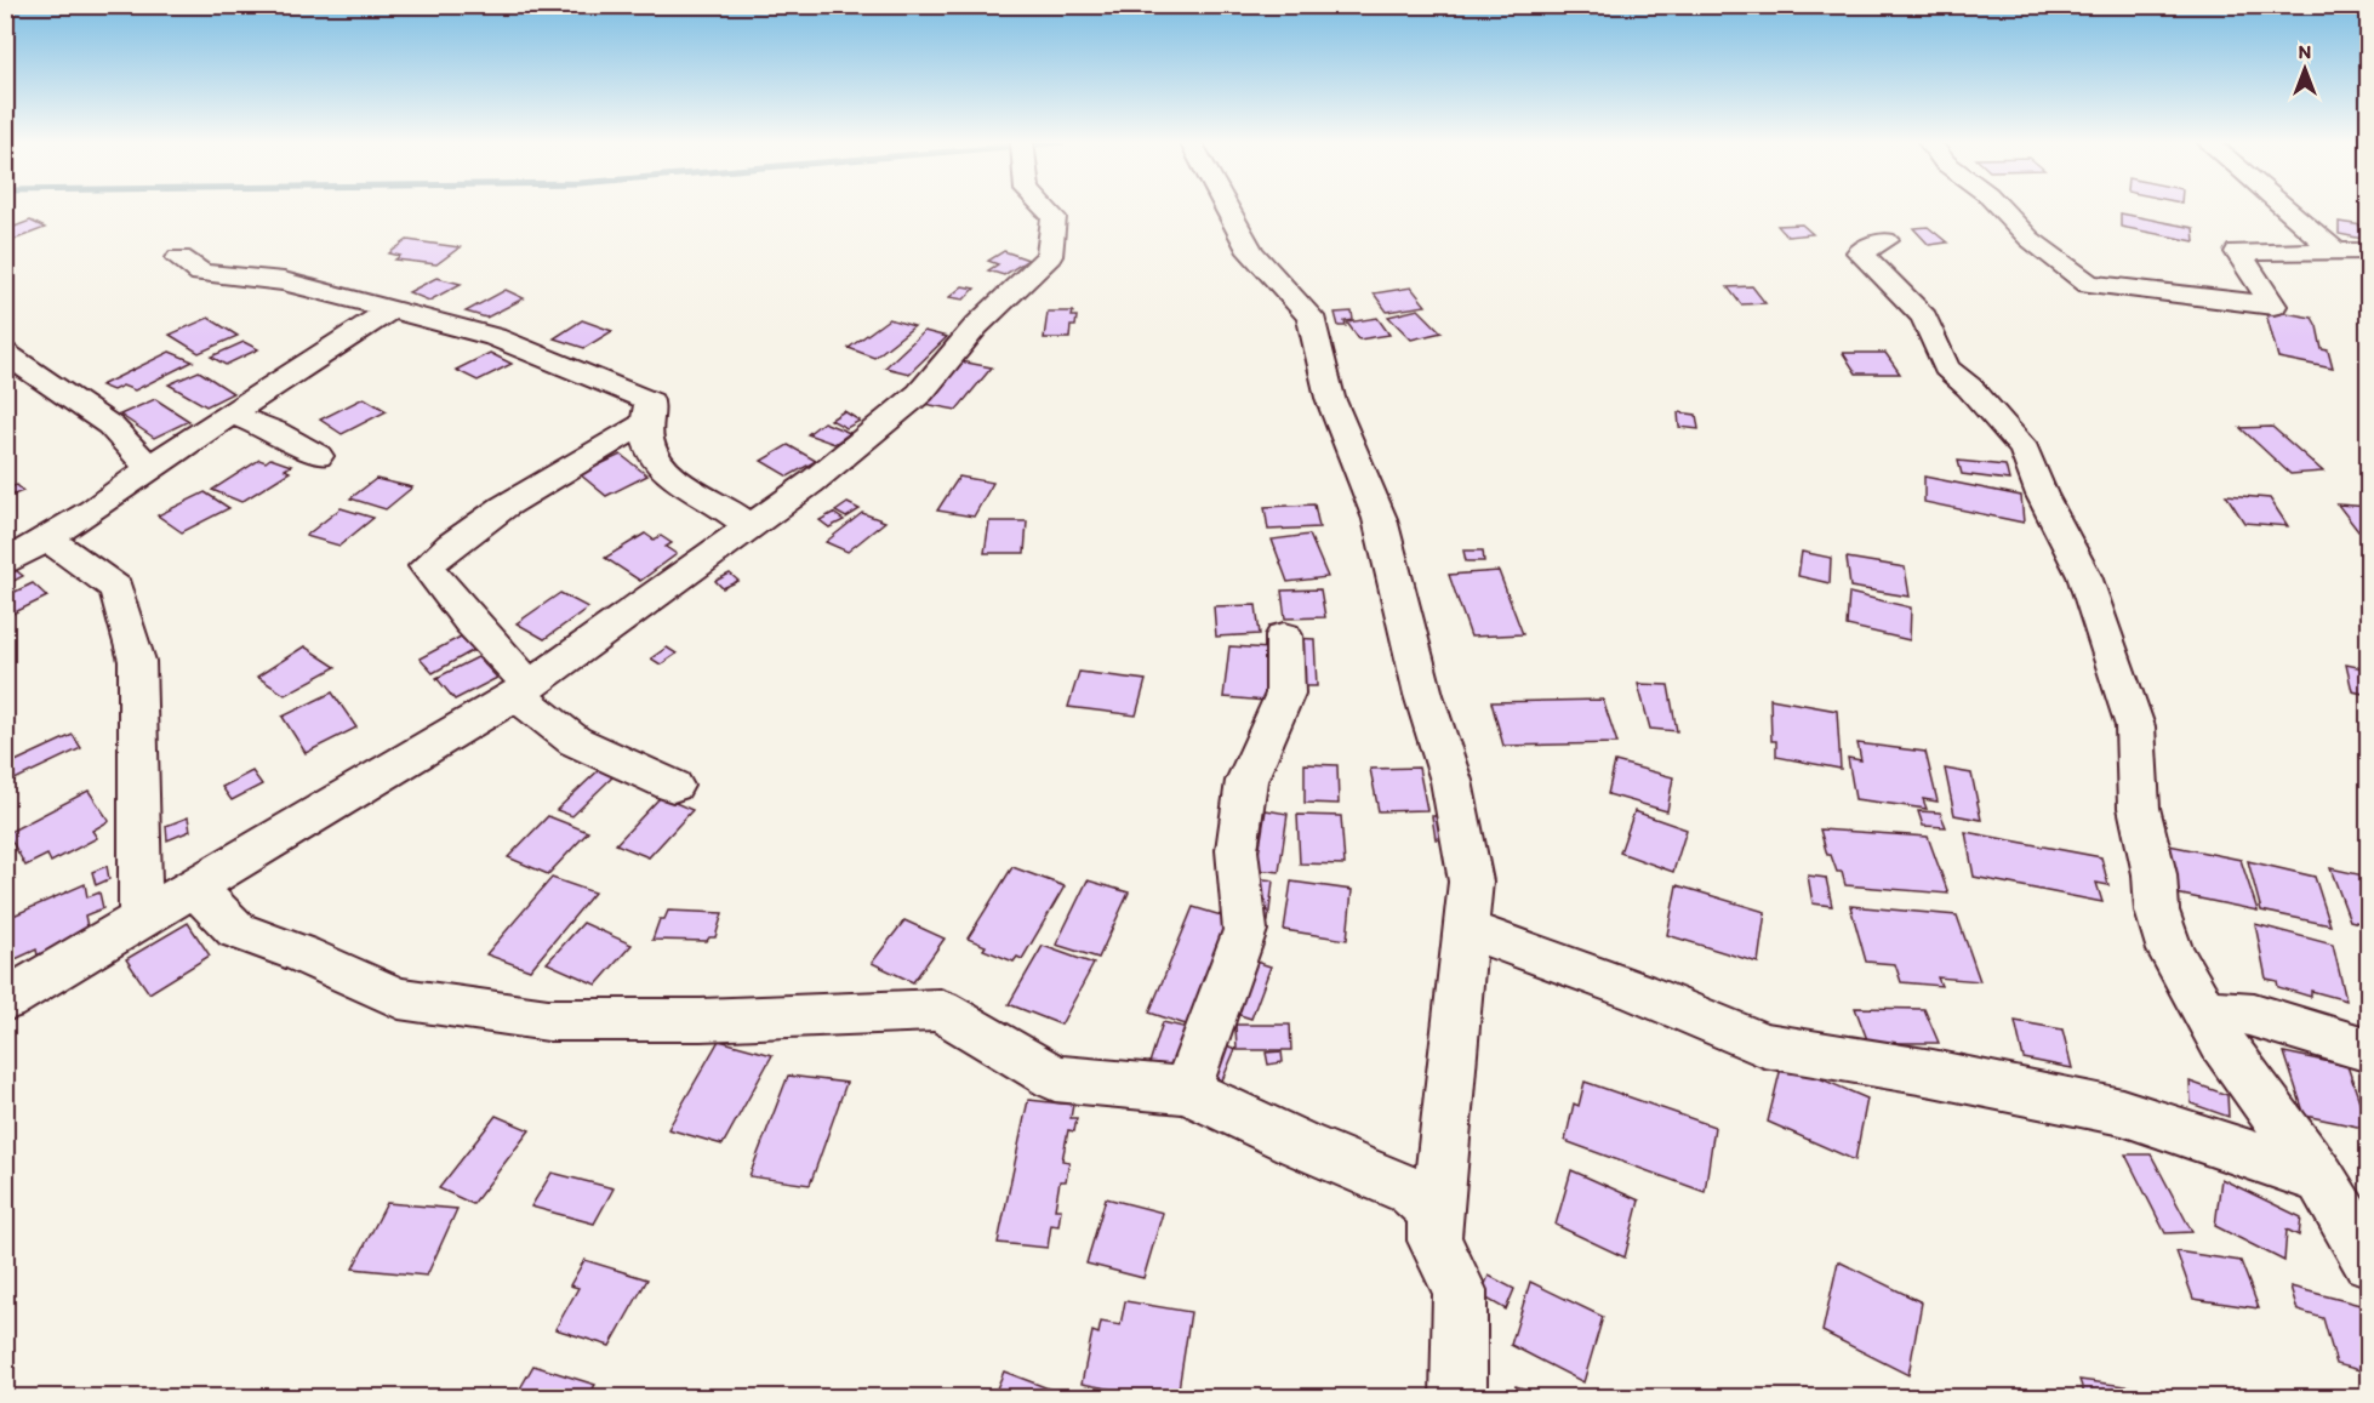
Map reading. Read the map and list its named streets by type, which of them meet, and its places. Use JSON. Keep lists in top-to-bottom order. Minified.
{"north":"top"}
